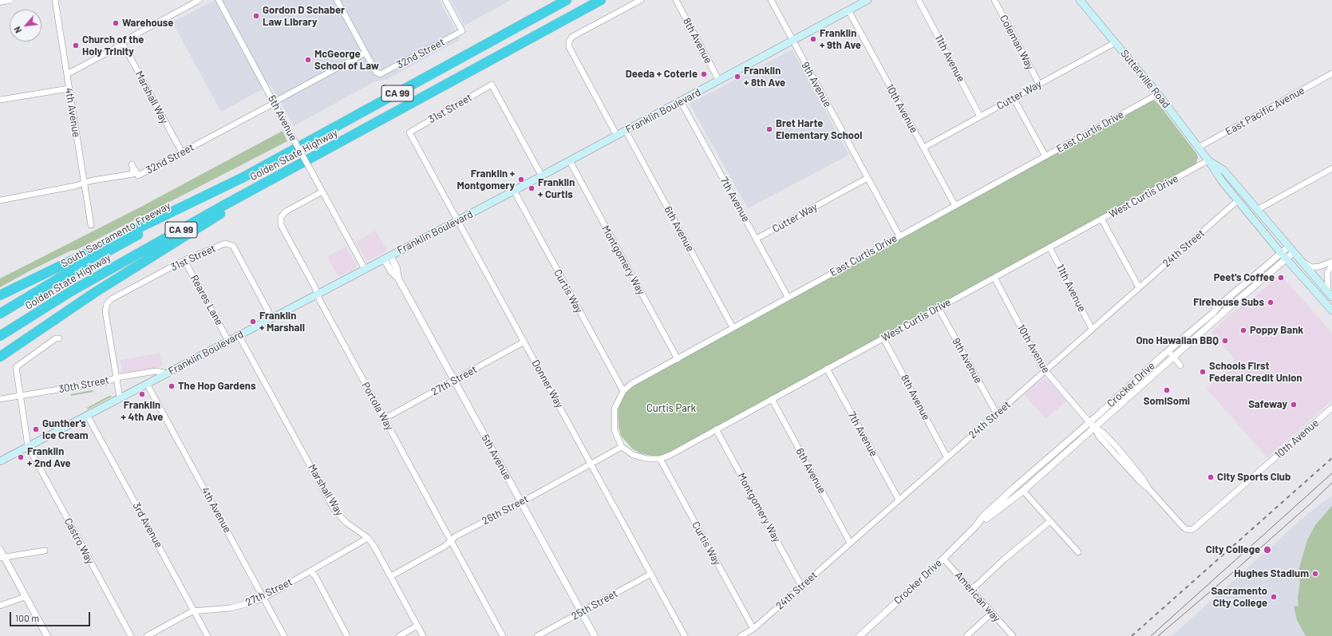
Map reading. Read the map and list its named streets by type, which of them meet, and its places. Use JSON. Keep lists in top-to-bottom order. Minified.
{"streets":{"highway":["CA 99","Golden State Highway","South Sacramento Freeway"],"main road":["Sutterville Road","Franklin Boulevard"],"street":["8th Avenue","Coleman Way","32nd Street","11th Avenue","9th Avenue","Cutter Way","Marshall Way","31st Street","10th Avenue","East Pacific Avenue","4th Avenue","5th Avenue","East Curtis Drive","West Curtis Drive","7th Avenue","6th Avenue","24th Street","Montgomery Way","Curtis Way","Reares Lane","27th Street","Donner Way","30th Street","Crocker Drive","Portola Way","26th Street","3rd Avenue","Castro Way","American way","25th Street"]},"crossings":[["8th Avenue","Franklin Boulevard"],["8th Avenue","West Curtis Drive"],["8th Avenue","24th Street"],["Coleman Way","Cutter Way"],["32nd Street","Marshall Way"],["32nd Street","4th Avenue"],["32nd Street","5th Avenue"],["11th Avenue","Cutter Way"],["11th Avenue","West Curtis Drive"],["11th Avenue","24th Street"],["Sutterville Road","Cutter Way"],["Sutterville Road","East Pacific Avenue"],["Sutterville Road","East Curtis Drive"],["Sutterville Road","West Curtis Drive"],["Sutterville Road","24th Street"],["Sutterville Road","Crocker Drive"],["9th Avenue","Cutter Way"],["9th Avenue","Franklin Boulevard"],["9th Avenue","East Curtis Drive"],["9th Avenue","West Curtis Drive"],["9th Avenue","24th Street"],["Cutter Way","10th Avenue"],["Cutter Way","7th Avenue"],["Marshall Way","Franklin Boulevard"],["Marshall Way","27th Street"],["Marshall Way","26th Street"],["31st Street","Franklin Boulevard"],["31st Street","Reares Lane"],["31st Street","Donner Way"],["31st Street","30th Street"],["10th Avenue","Franklin Boulevard"],["10th Avenue","East Curtis Drive"],["10th Avenue","West Curtis Drive"],["10th Avenue","24th Street"],["10th Avenue","Crocker Drive"],["Franklin Boulevard","4th Avenue"],["Franklin Boulevard","5th Avenue"],["Franklin Boulevard","7th Avenue"],["Franklin Boulevard","6th Avenue"],["Franklin Boulevard","Montgomery Way"],["Franklin Boulevard","Curtis Way"],["Franklin Boulevard","Reares Lane"],["Franklin Boulevard","Donner Way"],["Franklin Boulevard","30th Street"],["Franklin Boulevard","Portola Way"],["Franklin Boulevard","3rd Avenue"],["Franklin Boulevard","Castro Way"],["4th Avenue","27th Street"],["5th Avenue","27th Street"],["5th Avenue","Portola Way"],["5th Avenue","26th Street"],["5th Avenue","25th Street"],["East Curtis Drive","West Curtis Drive"],["East Curtis Drive","7th Avenue"],["East Curtis Drive","6th Avenue"],["East Curtis Drive","Montgomery Way"],["East Curtis Drive","Curtis Way"],["East Curtis Drive","26th Street"],["Golden State Highway","South Sacramento Freeway"],["West Curtis Drive","7th Avenue"],["West Curtis Drive","6th Avenue"],["West Curtis Drive","Montgomery Way"],["West Curtis Drive","Curtis Way"],["West Curtis Drive","26th Street"],["7th Avenue","24th Street"],["6th Avenue","24th Street"],["24th Street","Montgomery Way"],["24th Street","Curtis Way"],["27th Street","Donner Way"],["27th Street","Portola Way"],["27th Street","3rd Avenue"],["Donner Way","26th Street"],["Donner Way","25th Street"],["Crocker Drive","American way"],["Portola Way","26th Street"]],"parks":["Curtis Park"],"places":["Gordon D Schaber Law Library","Warehouse","Franklin + 9th Ave","Church of the Holy Trinity","McGeorge School of Law","Deeda + Coterie","Franklin + 8th Ave","Bret Harte Elementary School","Franklin + Montgomery","Franklin + Curtis","Peet's Coffee","Firehouse Subs","Franklin + Marshall","Poppy Bank","Ono Hawaiian BBQ","Schools First Federal Credit Union","The Hop Gardens","SomiSomi","Franklin + 4th Ave","Safeway","Gunther's Ice Cream","Franklin + 2nd Ave","City Sports Club","City College","Hughes Stadium","Sacramento City College"],"scale_bar":"100 m","north":"bottom left"}
